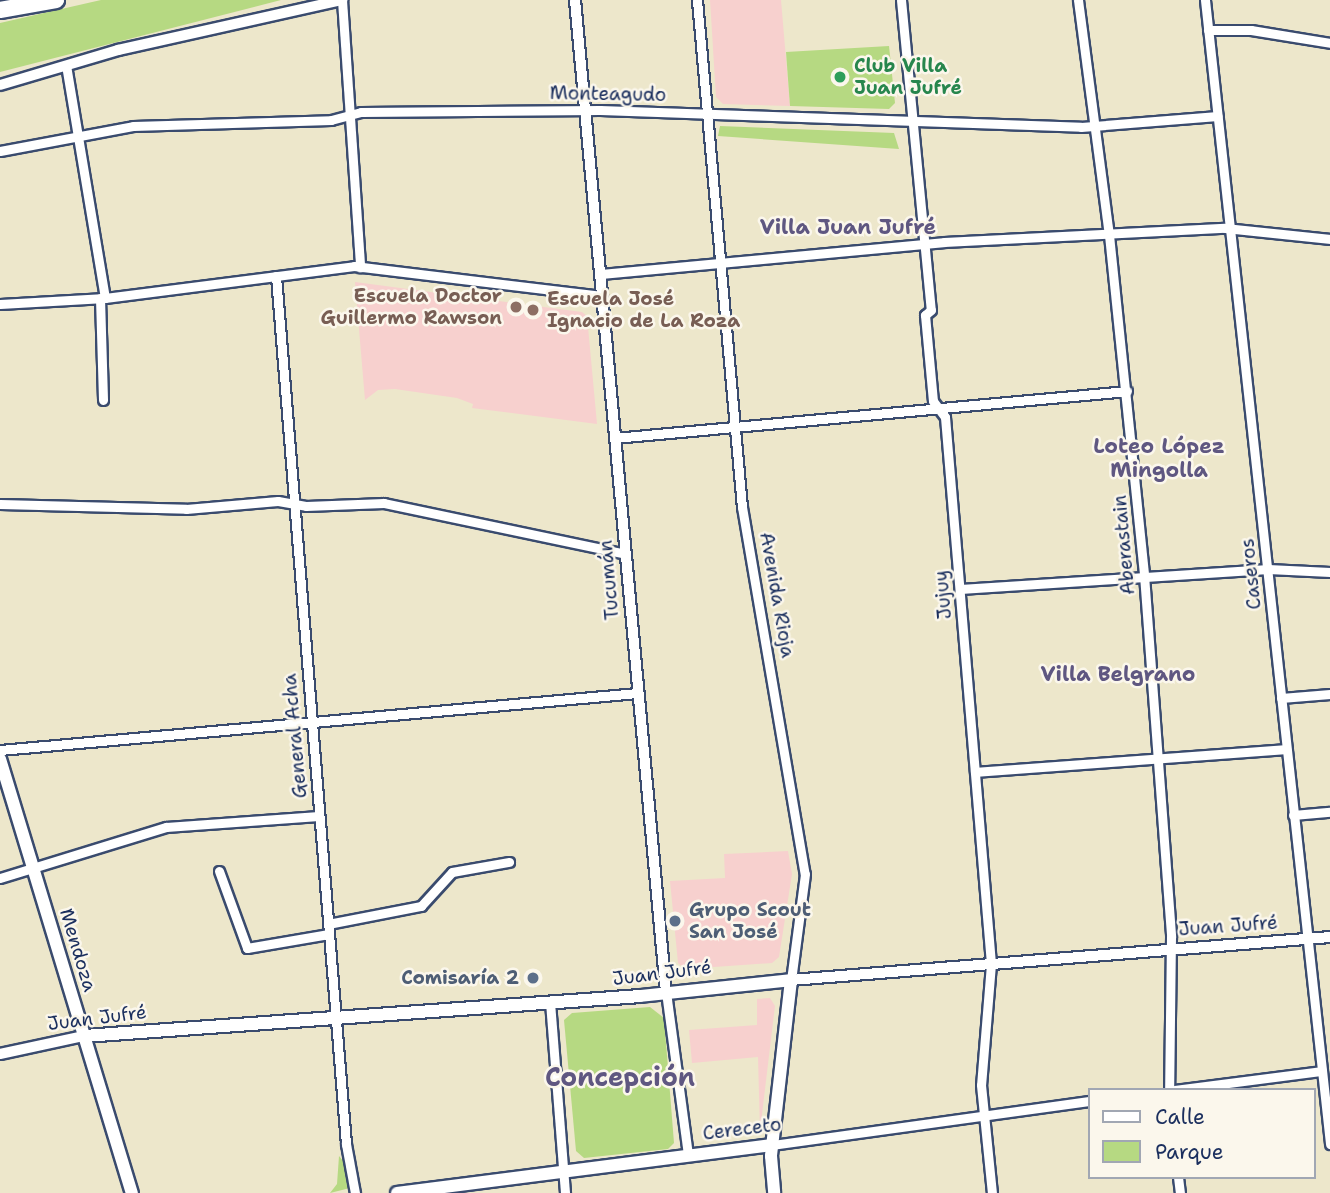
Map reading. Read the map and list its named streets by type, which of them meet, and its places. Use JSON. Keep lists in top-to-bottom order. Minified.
{"streets":{"main road":["Avenida Rioja","Juan Jufré","Mendoza","Cereceto"],"street":["Monteagudo","Aberastain","Caseros","Tucumán","Jujuy","General Acha"]},"crossings":[["Monteagudo","Aberastain"],["Monteagudo","Caseros"],["Monteagudo","Tucumán"],["Monteagudo","Avenida Rioja"],["Monteagudo","Jujuy"],["Aberastain","Juan Jufré"],["Caseros","Juan Jufré"],["Tucumán","Juan Jufré"],["Tucumán","Cereceto"],["Avenida Rioja","Juan Jufré"],["Avenida Rioja","Cereceto"],["Jujuy","Juan Jufré"],["Jujuy","Cereceto"],["General Acha","Juan Jufré"],["Juan Jufré","Mendoza"]],"districts":["Villa Juan Jufré","Loteo López Mingolla","Villa Belgrano","Concepción"],"places":["Club Villa Juan Jufré","Escuela Doctor Guillermo Rawson","Escuela José Ignacio de La Roza","Grupo Scout San José","Comisaría 2"],"legend":["Calle","Parque"]}
